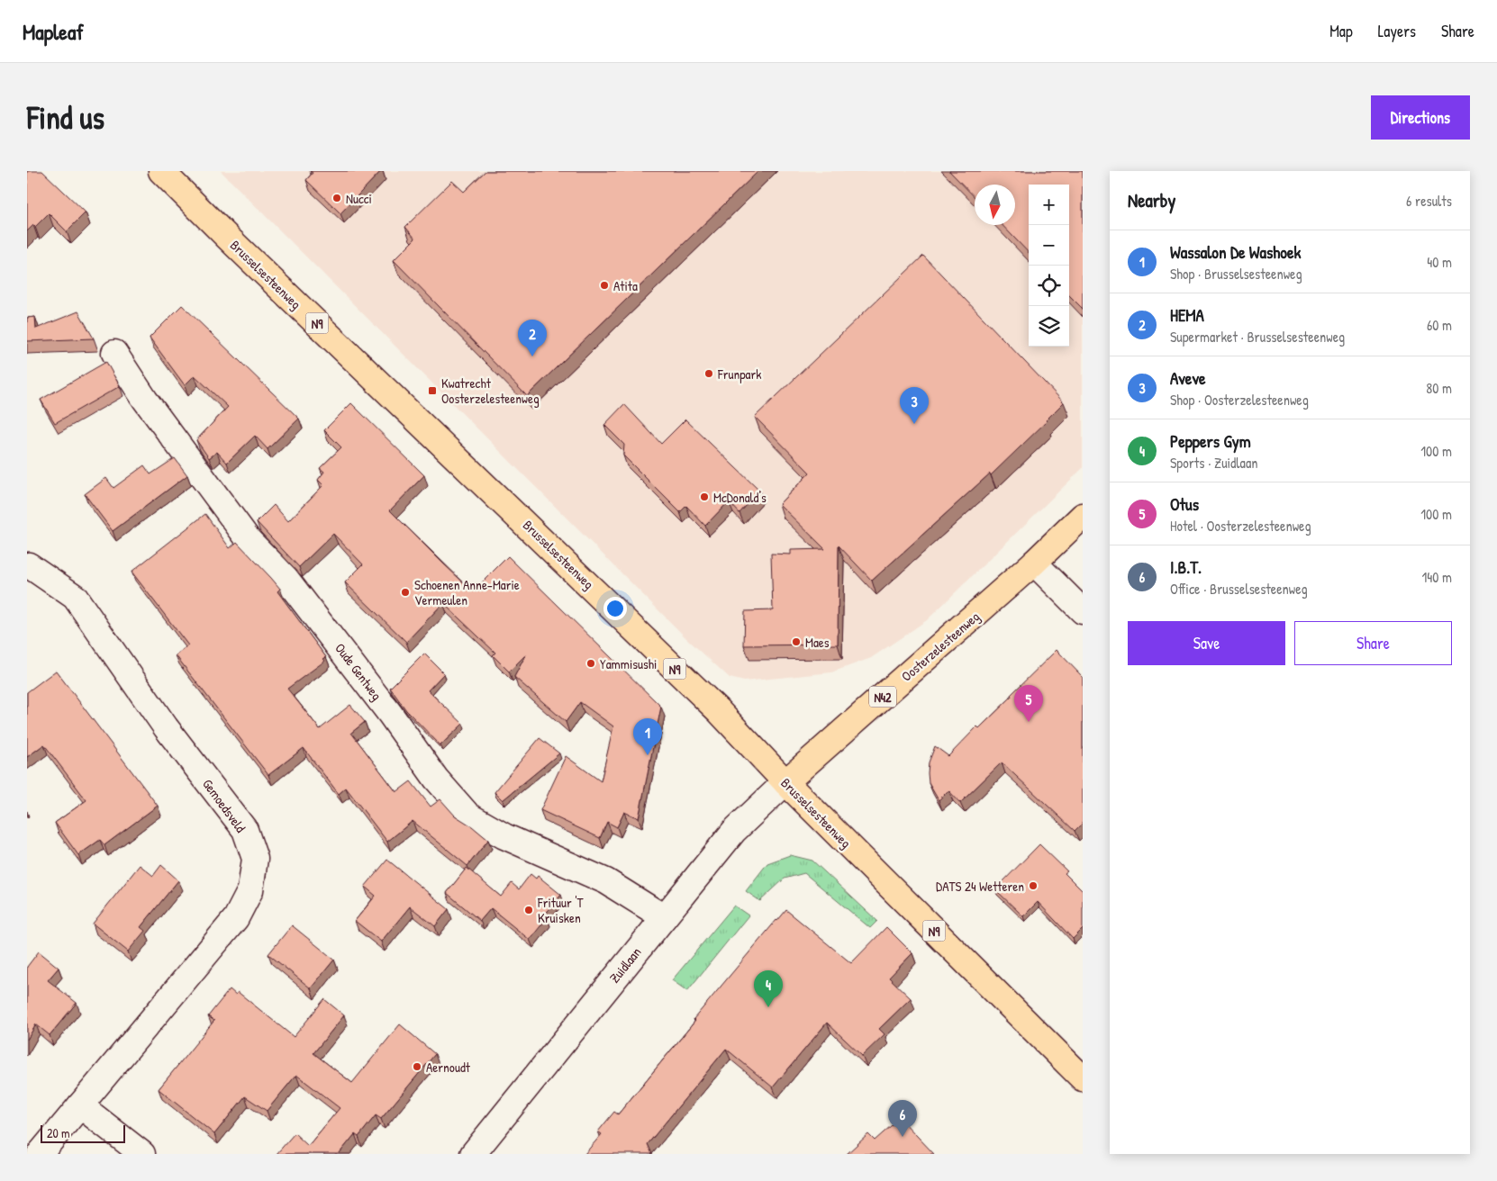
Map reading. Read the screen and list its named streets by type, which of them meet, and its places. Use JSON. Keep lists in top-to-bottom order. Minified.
{"streets":{"main road":["Brusselsesteenweg","N9","Oosterzelesteenweg","N42"],"street":["Oude Gentweg","Gemoedsveld","Zuidlaan"]},"crossings":[["Brusselsesteenweg","Oosterzelesteenweg"],["Brusselsesteenweg","Zuidlaan"],["Oosterzelesteenweg","Zuidlaan"],["Oude Gentweg","Zuidlaan"]],"places":{"other":["Nucci","Atita","Frunpark","McDonald's","Schoenen Anne-Marie Vermeulen","Maes","Yammisushi","DATS 24 Wetteren","Frituur 'T Kruisken","Aernoudt"],"transit":["Kwatrecht Oosterzelesteenweg"]},"scale_bar":"20 m","north":"bottom","page":{"header":"Mapleaf","nav":["Map","Layers","Share"],"buttons":["Directions",["Save","Share"]],"title":"Find us","heading":["Nearby","6 results"],"map_buttons":["+","−"],"list":[{"mark":"1","name":"Wassalon De Washoek","note":"Shop · Brusselsesteenweg","value":"40 m"},{"mark":"2","name":"HEMA","note":"Supermarket · Brusselsesteenweg","value":"60 m"},{"mark":"3","name":"Aveve","note":"Shop · Oosterzelesteenweg","value":"80 m"},{"mark":"4","name":"Peppers Gym","note":"Sports · Zuidlaan","value":"100 m"},{"mark":"5","name":"Otus","note":"Hotel · Oosterzelesteenweg","value":"100 m"},{"mark":"6","name":"I.B.T.","note":"Office · Brusselsesteenweg","value":"140 m"}],"pins":["2","3","5","1","4","6"],"scale":"20 m"}}
